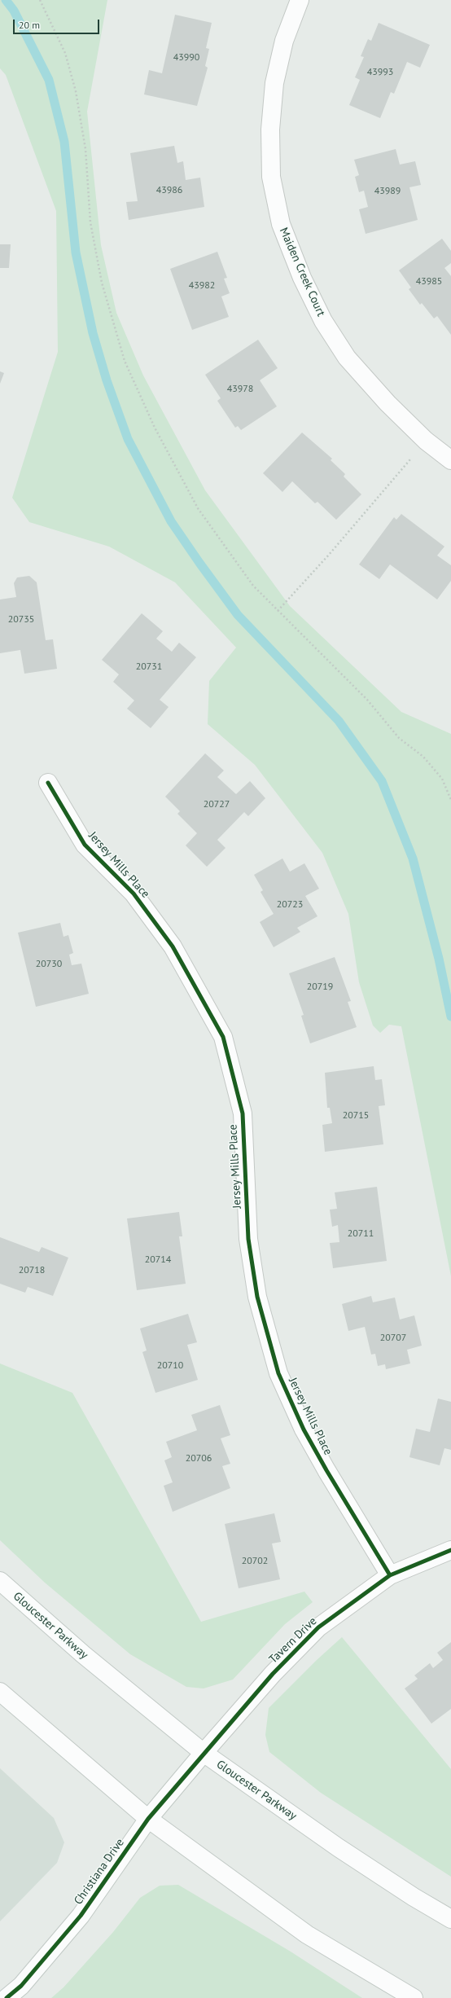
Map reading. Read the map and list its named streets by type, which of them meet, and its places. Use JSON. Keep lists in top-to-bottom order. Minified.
{"streets":{"street":["Maiden Creek Court","Jersey Mills Place","Gloucester Parkway","Tavern Drive","Christiana Drive"]},"crossings":[["Jersey Mills Place","Tavern Drive"],["Gloucester Parkway","Tavern Drive"],["Gloucester Parkway","Christiana Drive"],["Tavern Drive","Christiana Drive"]],"house_numbers":["43990","43993","43986","43989","43985","43982","43978","20735","20731","20727","20723","20730","20719","20715","20711","20714","20718","20707","20710","20706","20702"],"scale_bar":"20 m"}
